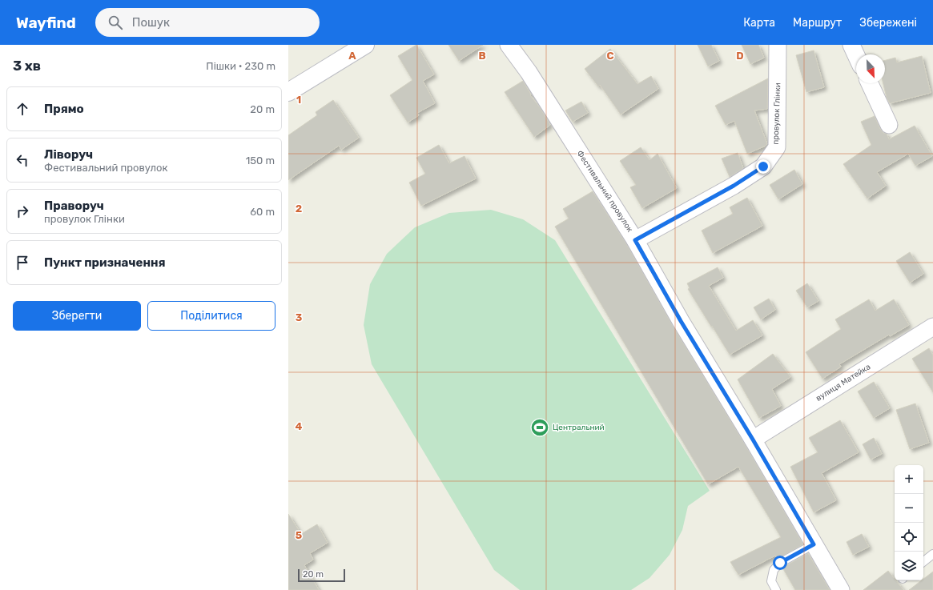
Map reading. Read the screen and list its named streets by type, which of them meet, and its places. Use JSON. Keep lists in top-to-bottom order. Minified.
{"streets":{"street":["провулок Глінки","Фестивальний провулок","вулиця Матейка"]},"crossings":[["провулок Глінки","Фестивальний провулок"],["Фестивальний провулок","вулиця Матейка"]],"places":{"sports":["Центральний"]},"scale_bar":"20 m","north":"bottom right","page":{"header":"Wayfind","search":"Пошук","nav":["Карта","Маршрут","Збережені"],"heading":["3 хв","Пішки · 230 m"],"list":[["Прямо","20 m"],["Ліворуч","Фестивальний провулок","150 m"],["Праворуч","провулок Глінки","60 m"],"Пункт призначення"],"buttons":["Зберегти","Поділитися"],"map_buttons":["+","−"],"scale":"20 m"},"grid":{"columns":["A","B","C","D"],"rows":["1","2","3","4","5"]}}
